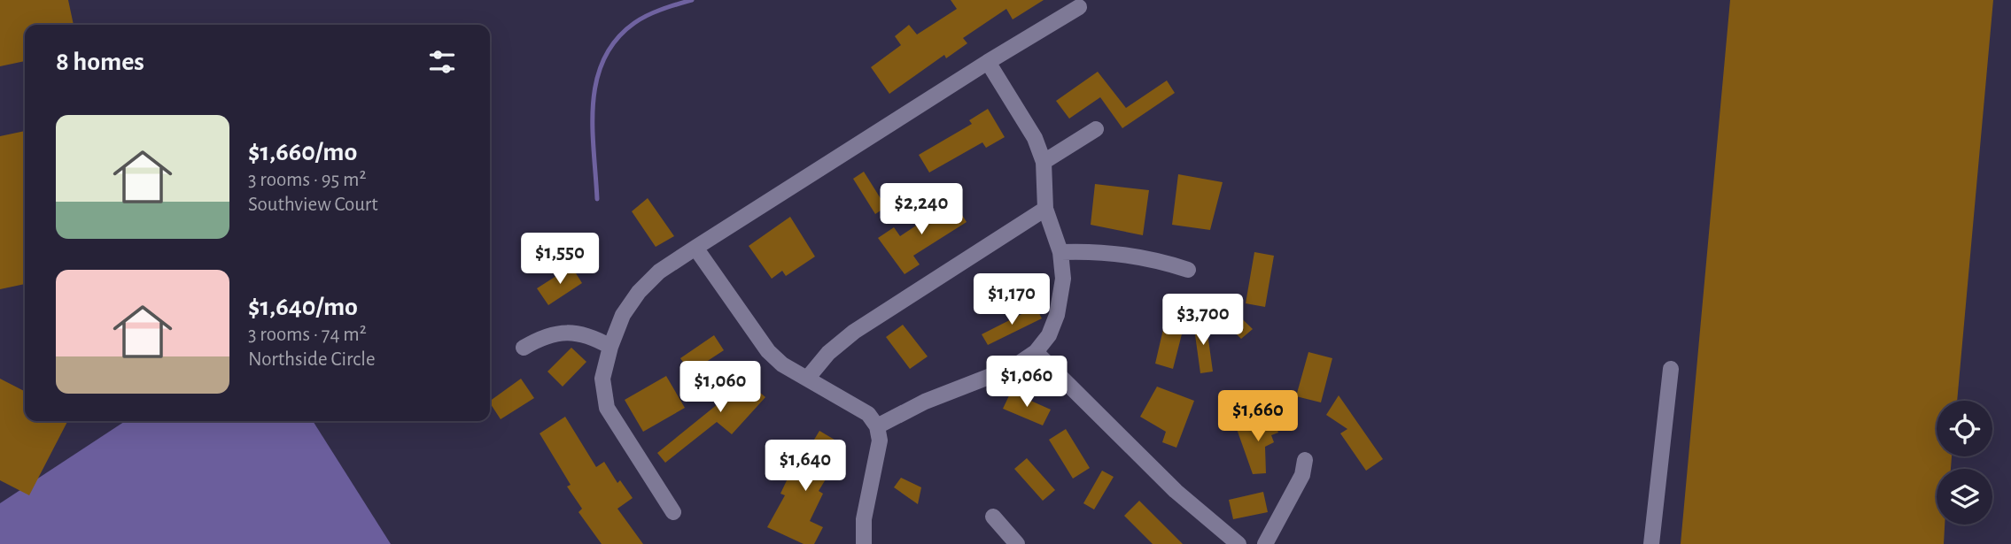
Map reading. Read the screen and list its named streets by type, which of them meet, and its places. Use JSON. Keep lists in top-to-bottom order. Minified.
{"page":{"heading":"8 homes","list":[{"name":"$1,660/mo","note":"3 rooms · 95 m² · Southview Court"},{"name":"$1,640/mo","note":"3 rooms · 74 m² · Northside Circle"}],"price":["$2,240","$1,550","$1,170","$3,700","$1,060","$1,060","$1,660","$1,640"]}}
